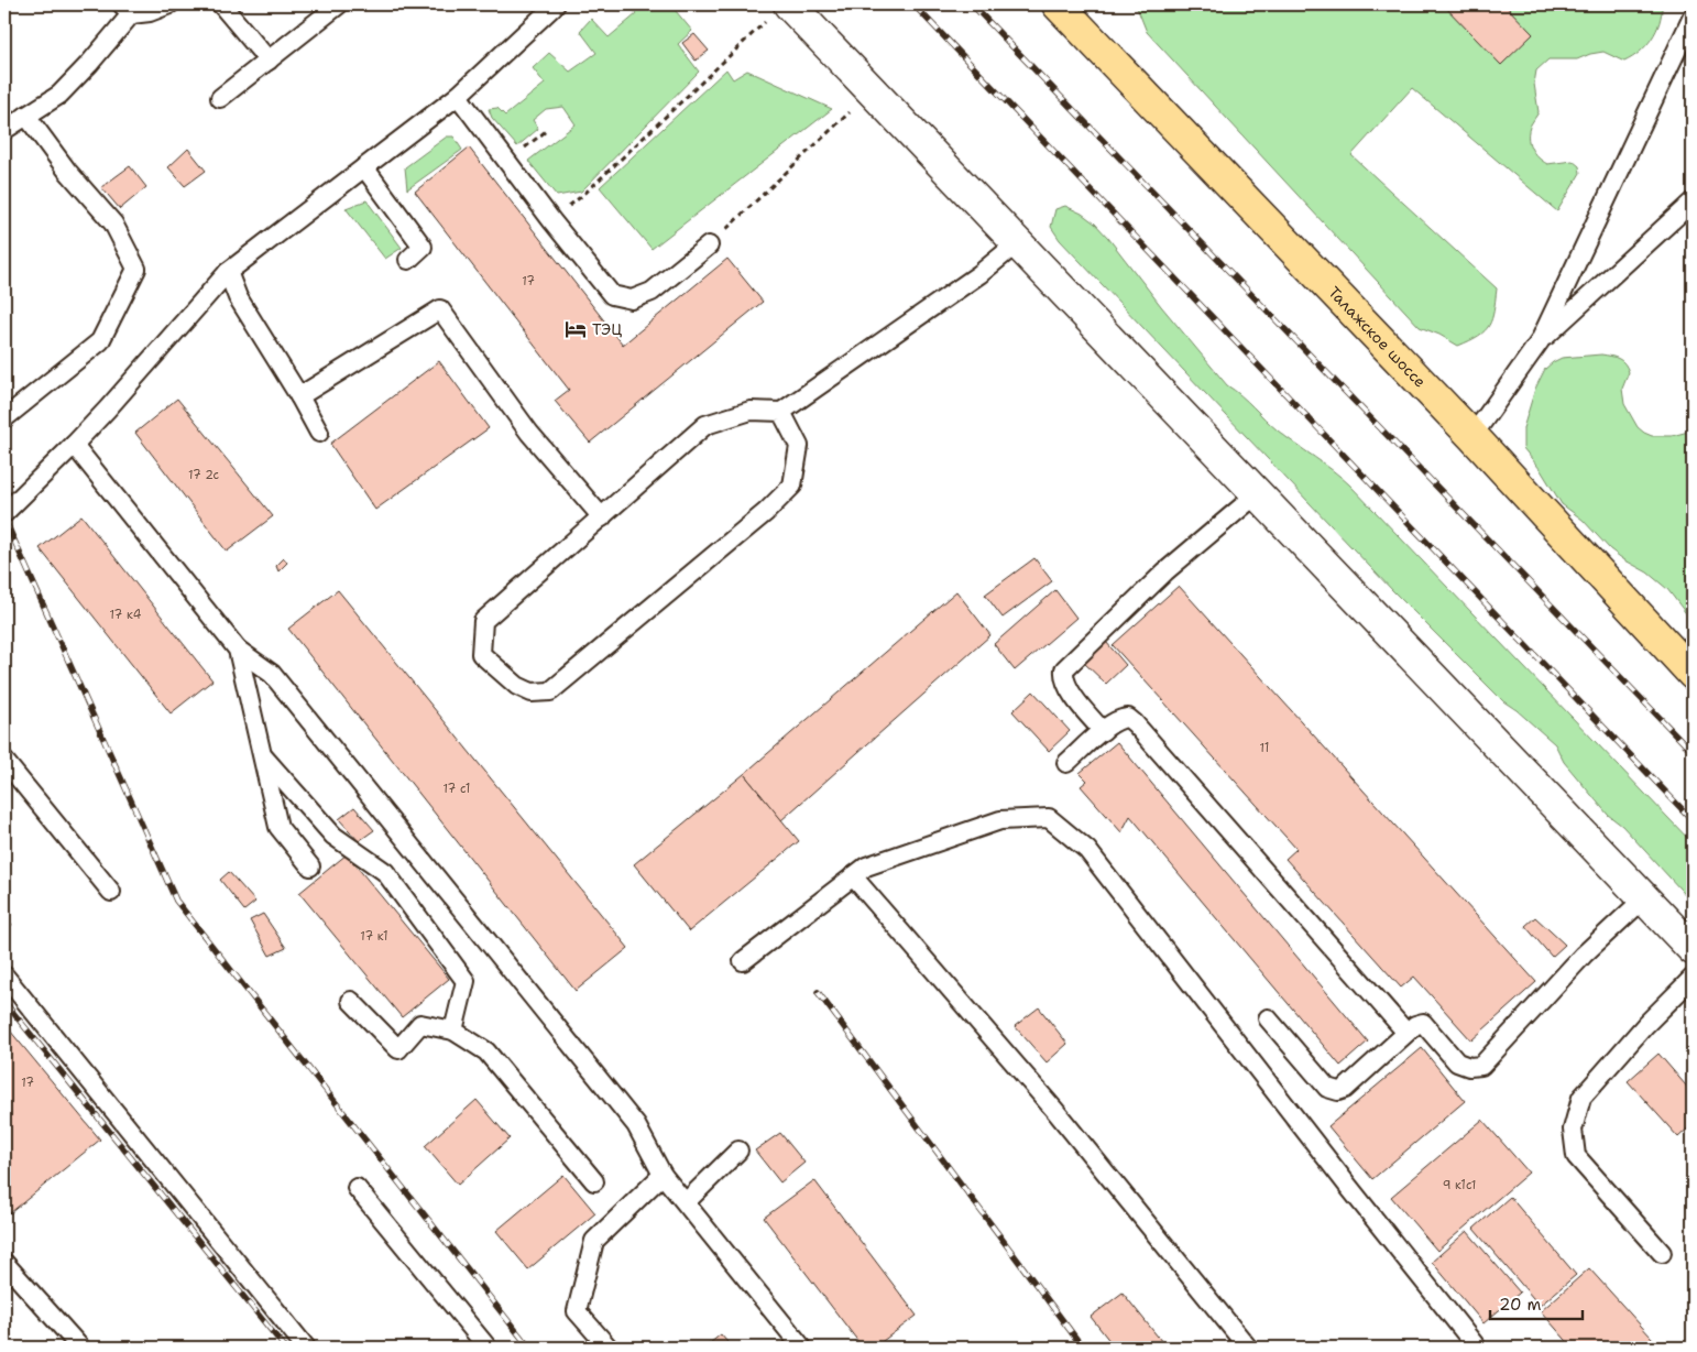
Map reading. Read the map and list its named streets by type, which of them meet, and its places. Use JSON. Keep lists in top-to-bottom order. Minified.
{"streets":{"main road":["Талажское шоссе"]},"places":{"hotel":["ТЭЦ"]},"house_numbers":["17","17 2с","17 к4","11","17 с1","17 к1","17","9 к1с1"],"scale_bar":"20 m"}
